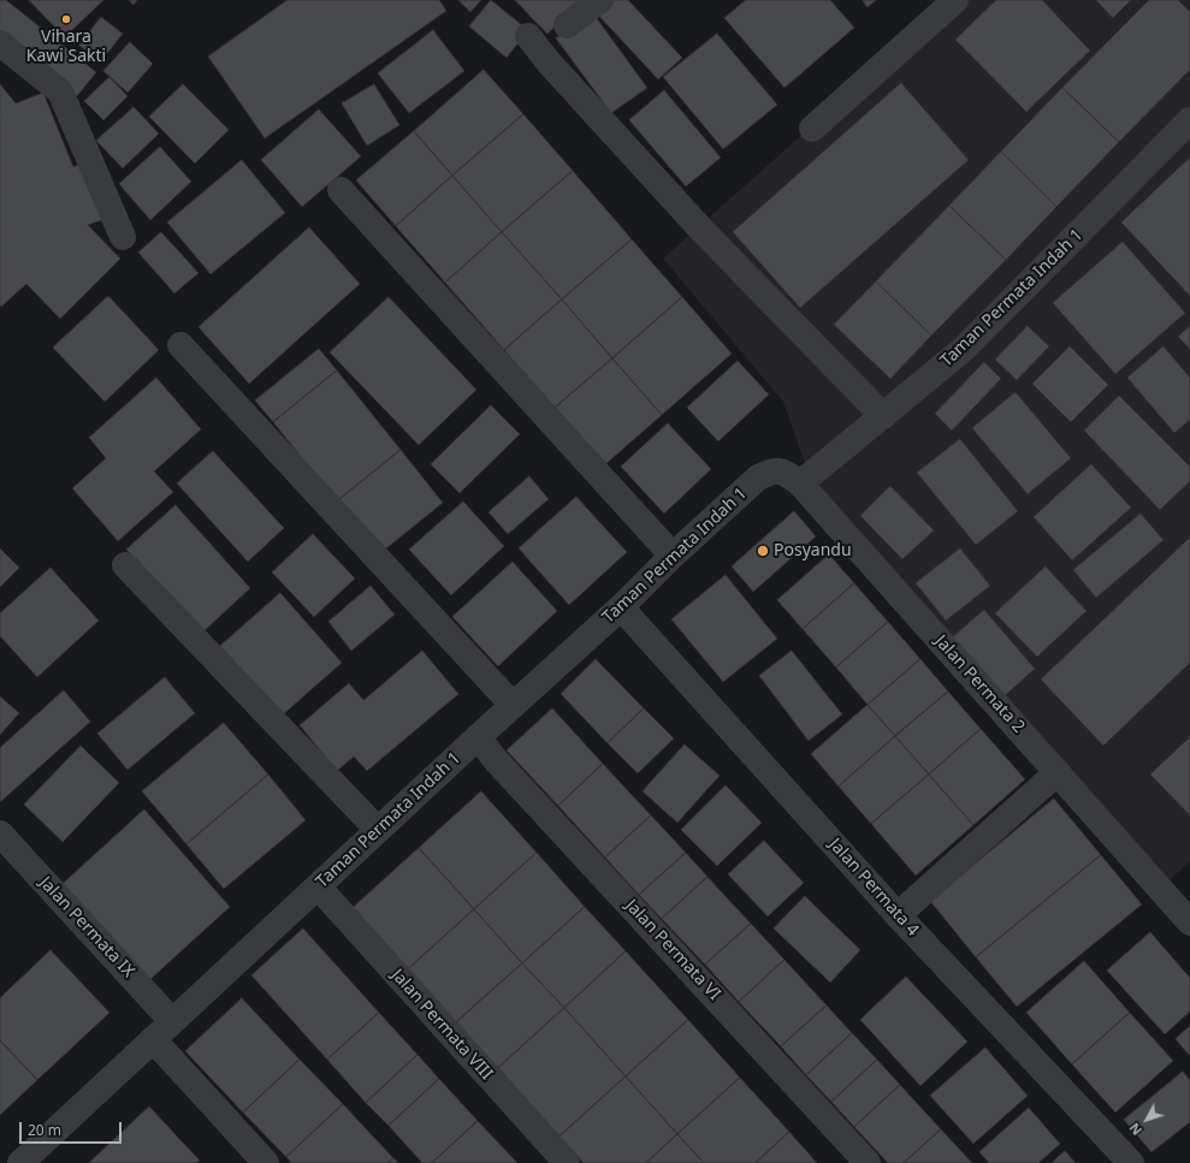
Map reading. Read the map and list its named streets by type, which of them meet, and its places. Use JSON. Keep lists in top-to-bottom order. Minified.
{"streets":{"street":["Taman Permata Indah 1","Jalan Permata 2","Jalan Permata 4","Jalan Permata IX","Jalan Permata VI","Jalan Permata VIII"]},"crossings":[["Taman Permata Indah 1","Jalan Permata 2"],["Taman Permata Indah 1","Jalan Permata 4"],["Taman Permata Indah 1","Jalan Permata IX"],["Taman Permata Indah 1","Jalan Permata VI"],["Taman Permata Indah 1","Jalan Permata VIII"]],"places":["Vihara Kawi Sakti","Posyandu"],"scale_bar":"20 m","north":"bottom left"}
